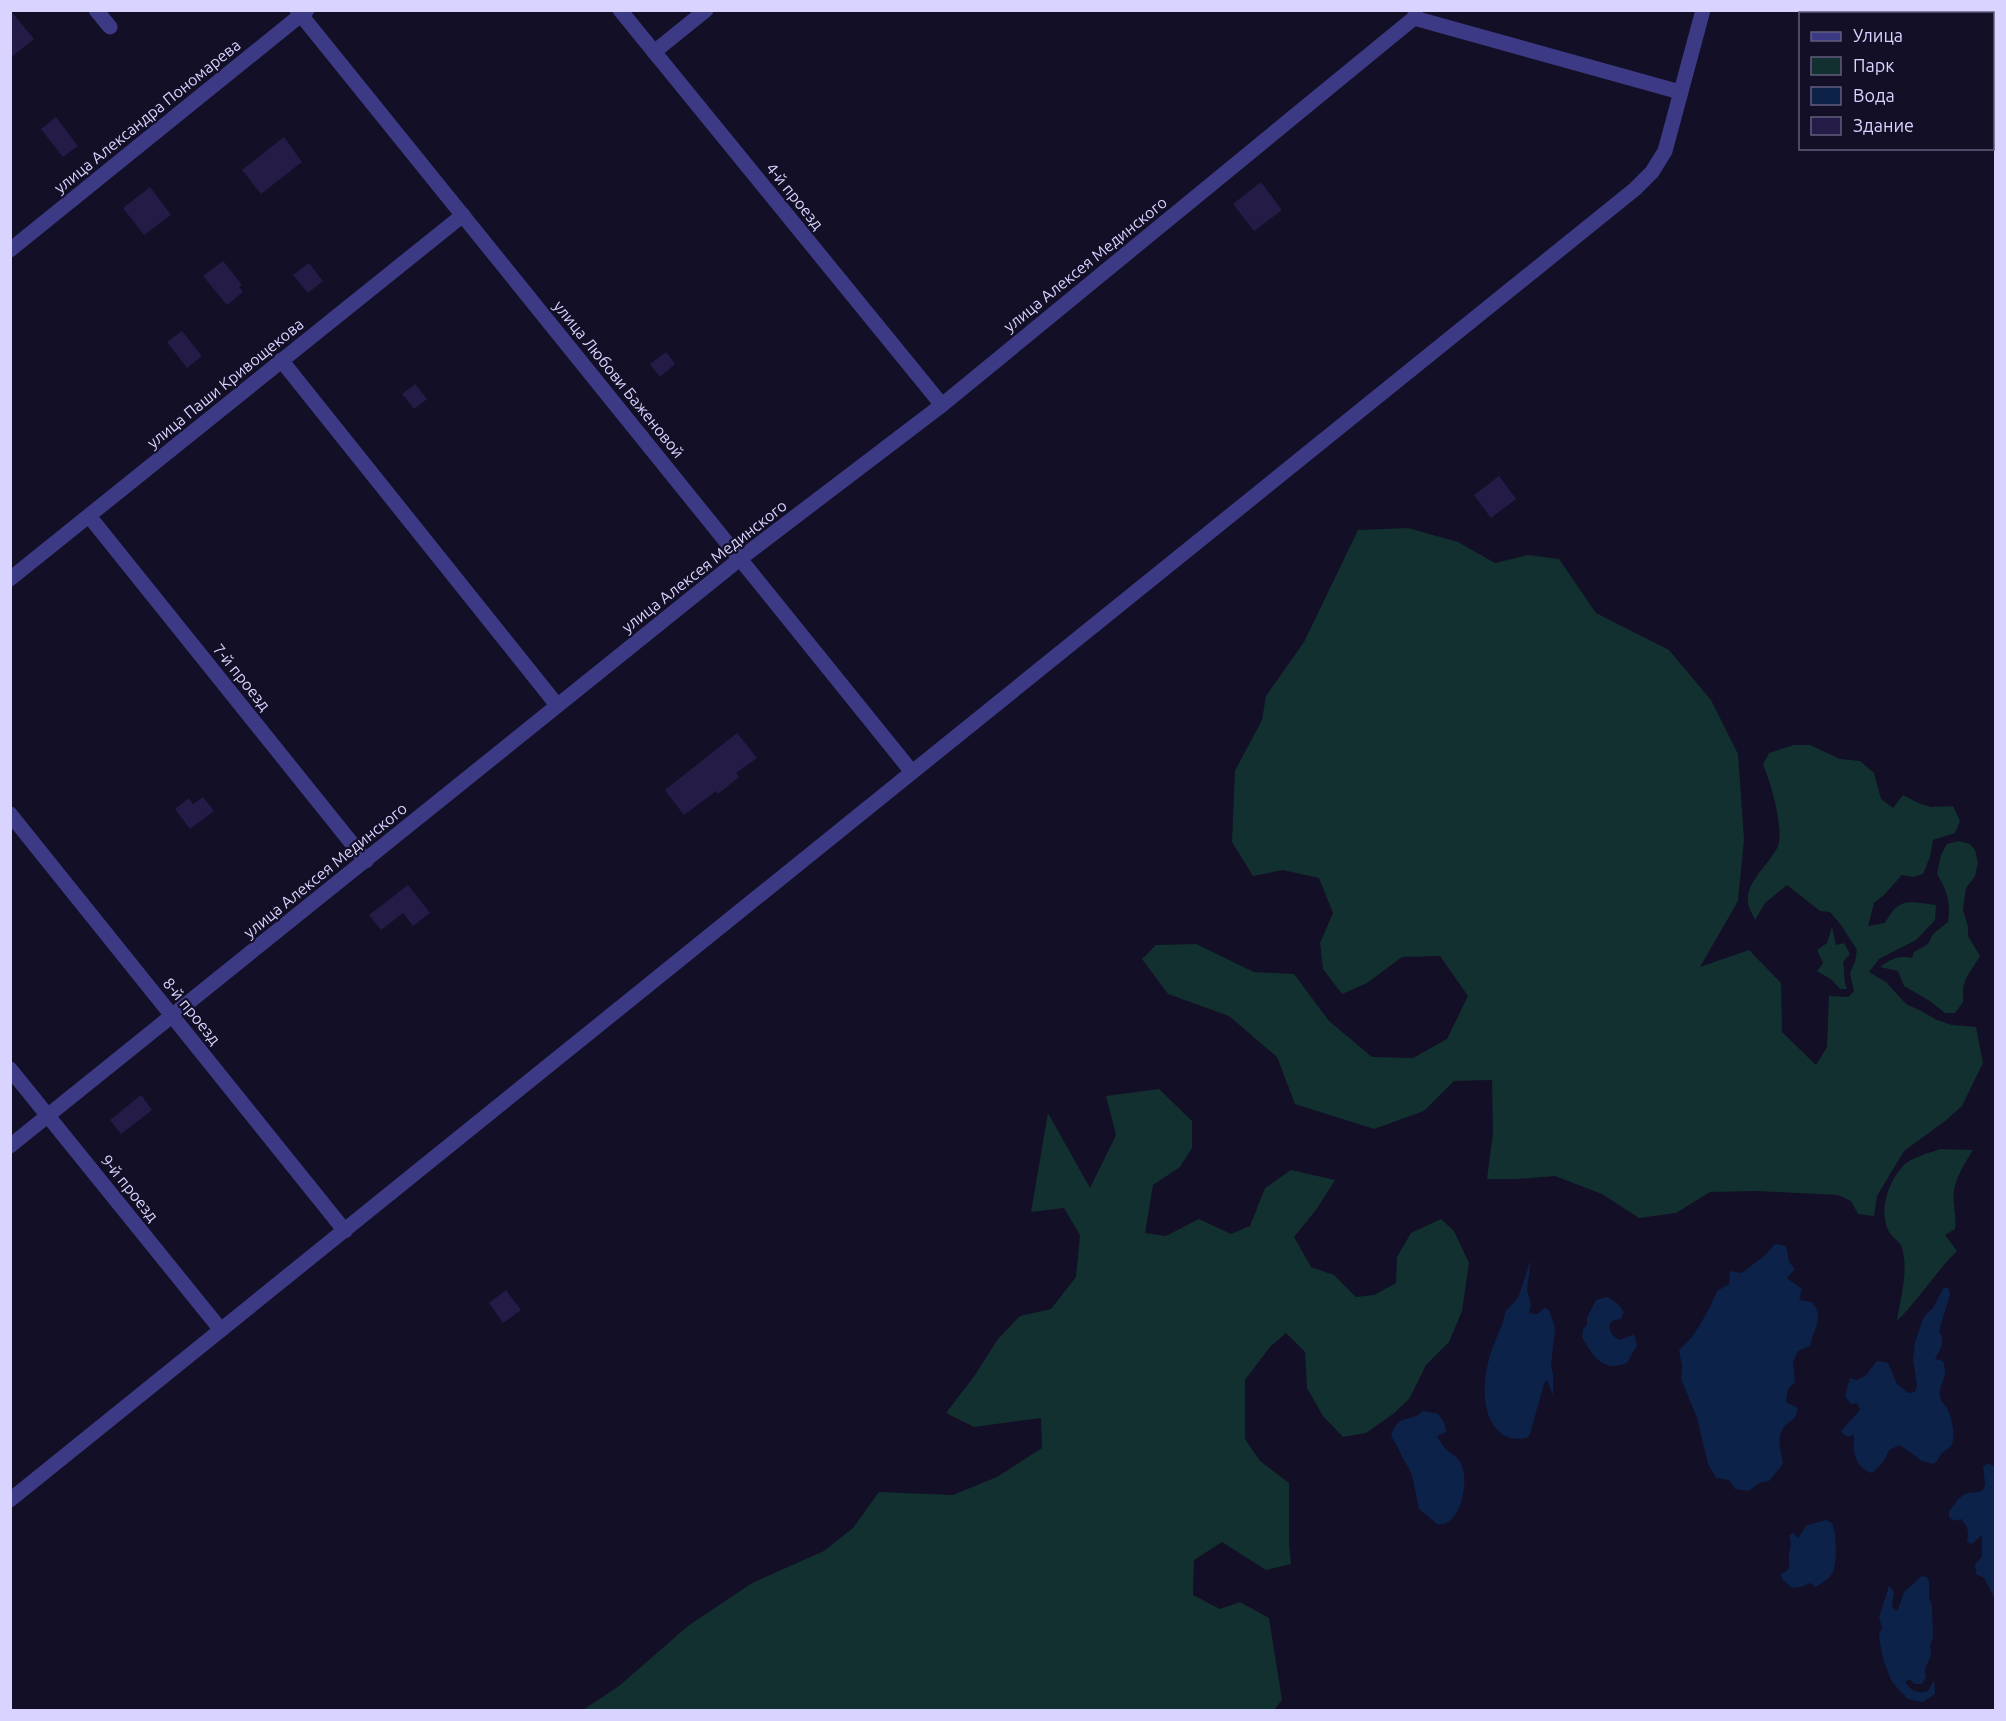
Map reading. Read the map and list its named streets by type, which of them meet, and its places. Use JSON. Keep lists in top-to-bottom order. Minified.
{"streets":{"street":["улица Александра Пономарева","4-й проезд","улица Алексея Мединского","улица Любови Баженовой","улица Паши Кривощекова","7-й проезд","8-й проезд","9-й проезд"]},"crossings":[["улица Александра Пономарева","улица Любови Баженовой"],["4-й проезд","улица Алексея Мединского"],["улица Алексея Мединского","улица Любови Баженовой"],["улица Алексея Мединского","7-й проезд"],["улица Алексея Мединского","8-й проезд"],["улица Алексея Мединского","9-й проезд"],["улица Любови Баженовой","улица Паши Кривощекова"],["улица Паши Кривощекова","7-й проезд"]],"legend":["Улица","Парк","Вода","Здание"]}
